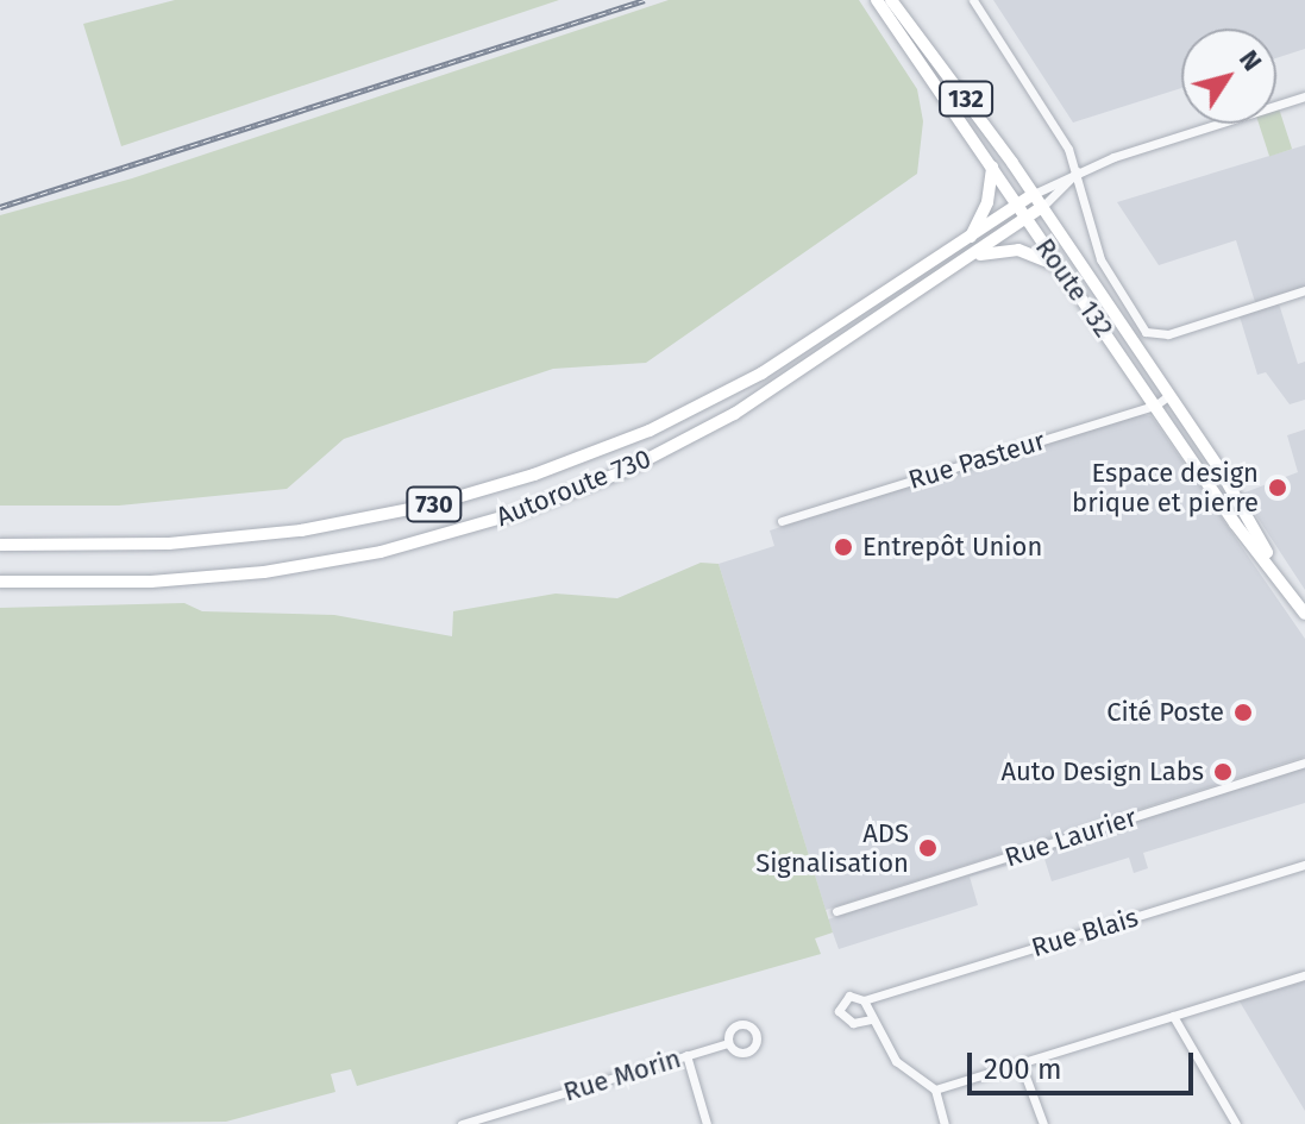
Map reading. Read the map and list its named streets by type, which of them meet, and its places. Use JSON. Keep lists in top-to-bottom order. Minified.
{"streets":{"highway":["132","Route 132","Autoroute 730","730"],"street":["Rue Pasteur","Rue Laurier","Rue Blais","Rue Morin"]},"crossings":[["Route 132","Rue Pasteur"],["Route 132","Autoroute 730"]],"places":["Espace design brique et pierre","Entrepôt Union","Cité Poste","Auto Design Labs","ADS Signalisation"],"scale_bar":"200 m","north":"top right"}
